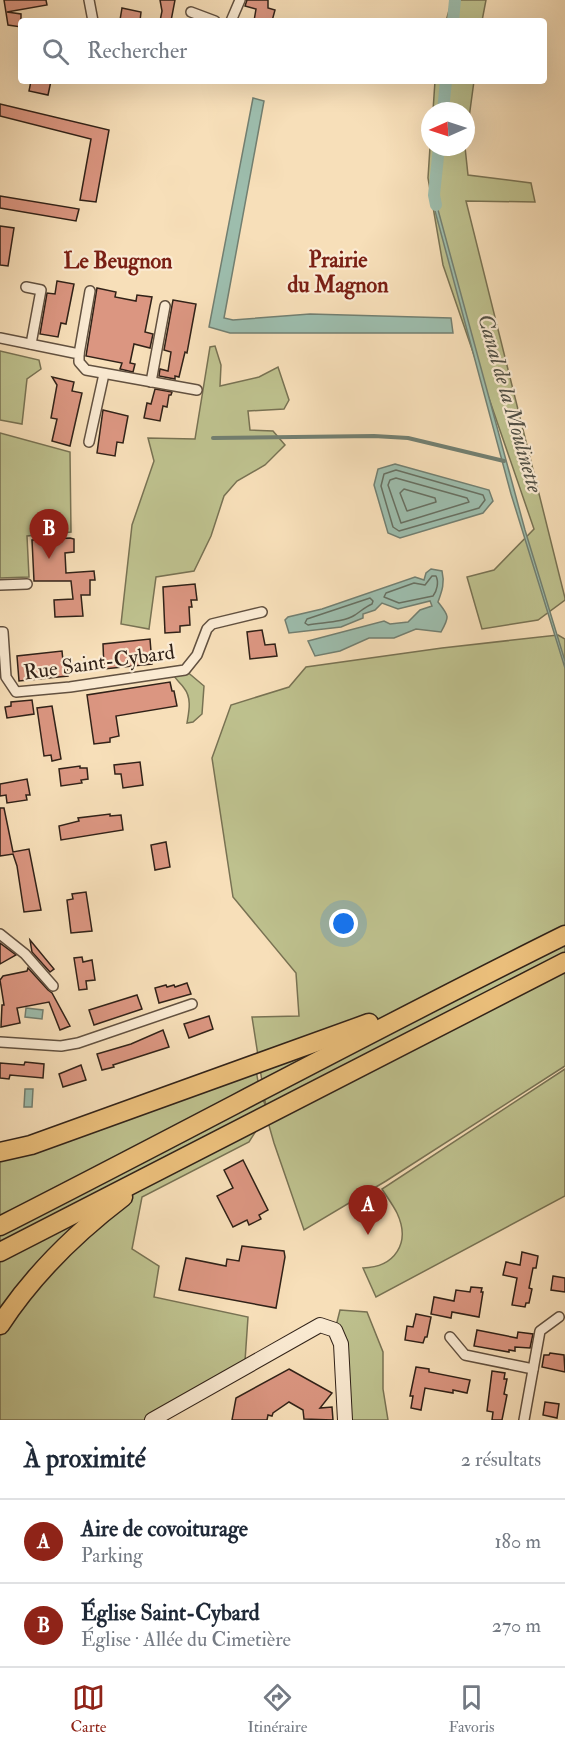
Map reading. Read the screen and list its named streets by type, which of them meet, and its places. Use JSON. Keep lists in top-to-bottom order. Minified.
{"streets":{"street":["Rue Saint-Cybard"]},"districts":["Prairie du Magnon","Le Beugnon"],"water":["Canal de la Moulinette"],"north":"left","page":{"search":"Rechercher","pins":["B","A"],"heading":["À proximité","2 résultats"],"list":[{"mark":"A","name":"Aire de covoiturage","note":"Parking","value":"180 m"},{"mark":"B","name":"Église Saint-Cybard","note":"Église · Allée du Cimetière","value":"270 m"}],"nav":["Carte","Itinéraire","Favoris"]}}
